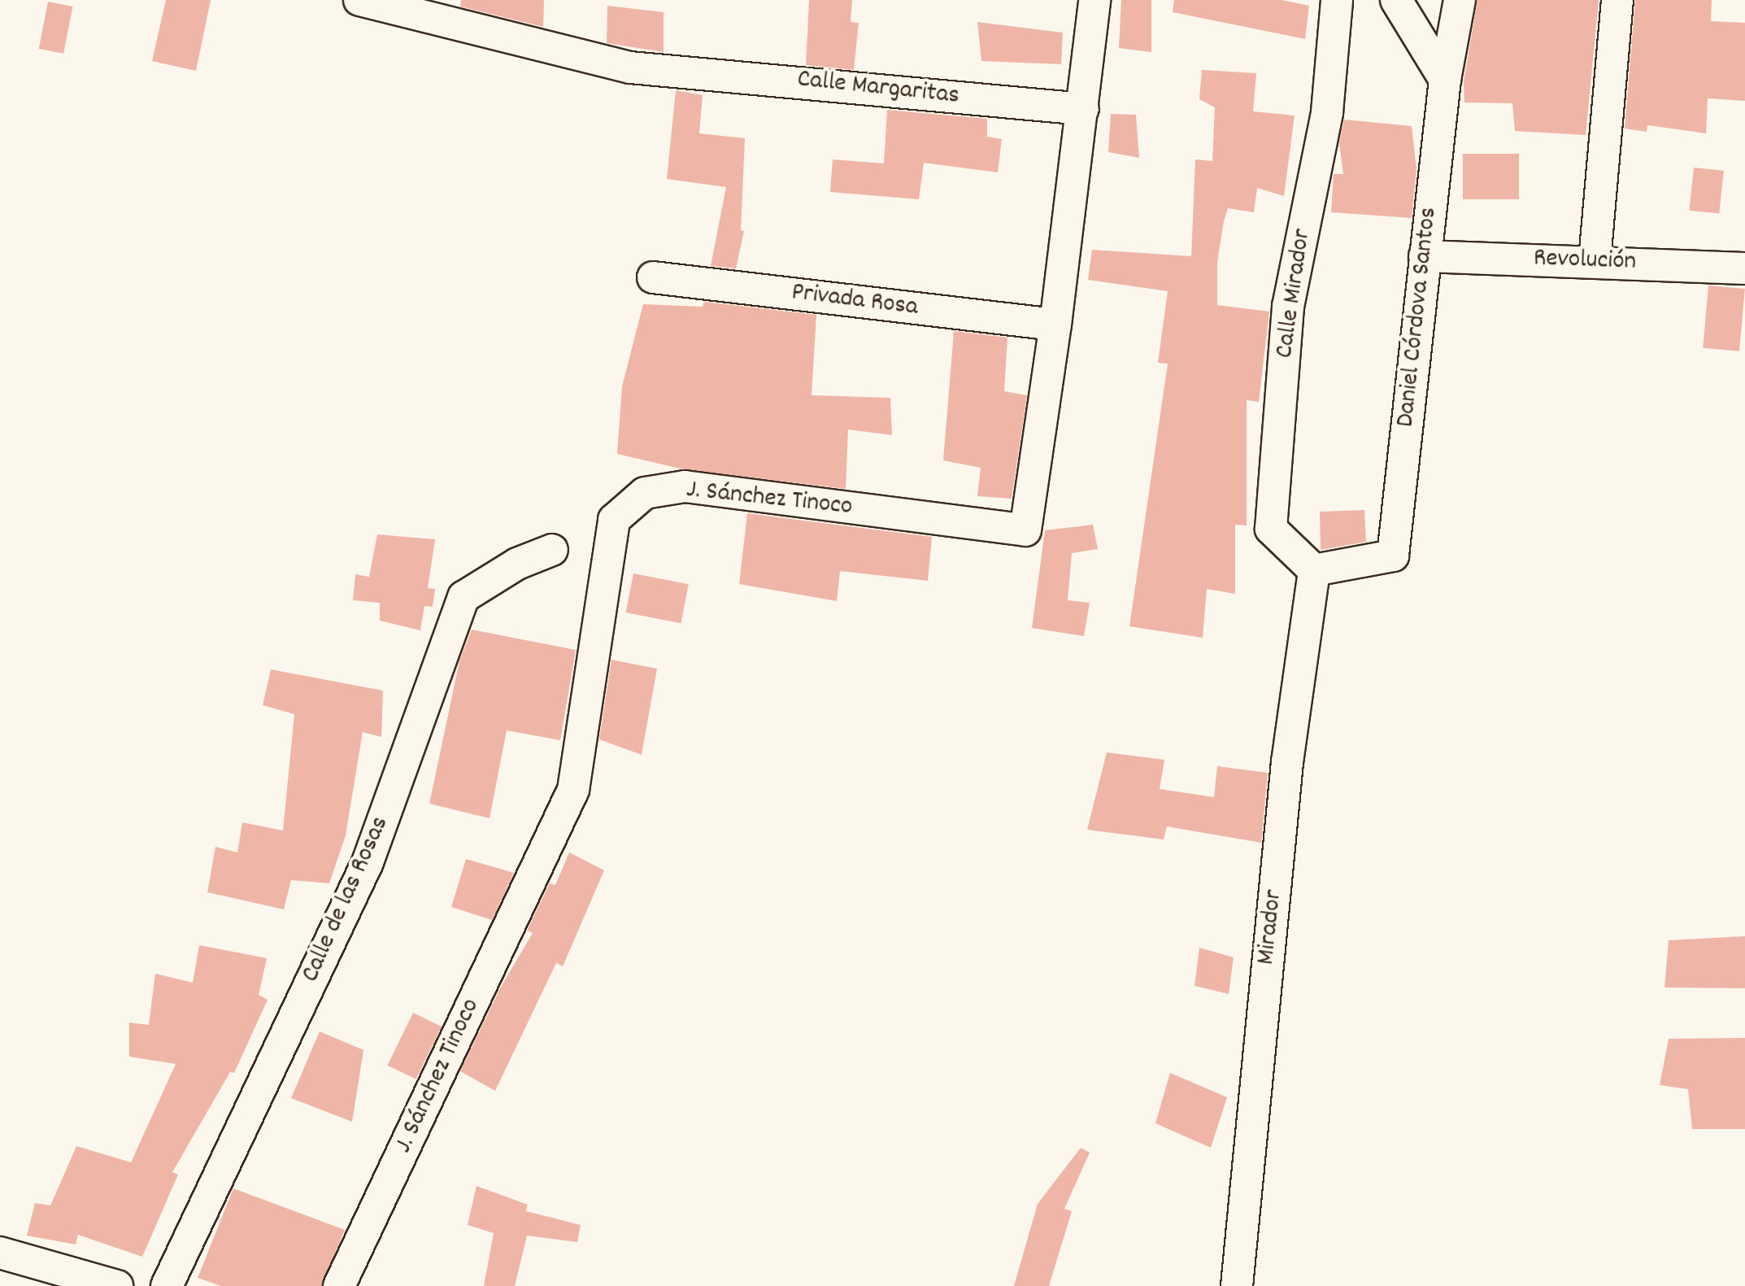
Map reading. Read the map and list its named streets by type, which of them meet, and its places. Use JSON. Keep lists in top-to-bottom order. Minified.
{"streets":{"street":["Calle Margaritas","Revolución","Calle Mirador","Privada Rosa","Daniel Córdova Santos","J. Sánchez Tinoco","Calle de las Rosas","Mirador"]},"crossings":[["Calle Margaritas","J. Sánchez Tinoco"],["Revolución","Daniel Córdova Santos"],["Calle Mirador","Daniel Córdova Santos"],["Calle Mirador","Mirador"],["Privada Rosa","J. Sánchez Tinoco"],["Daniel Córdova Santos","Mirador"]]}
